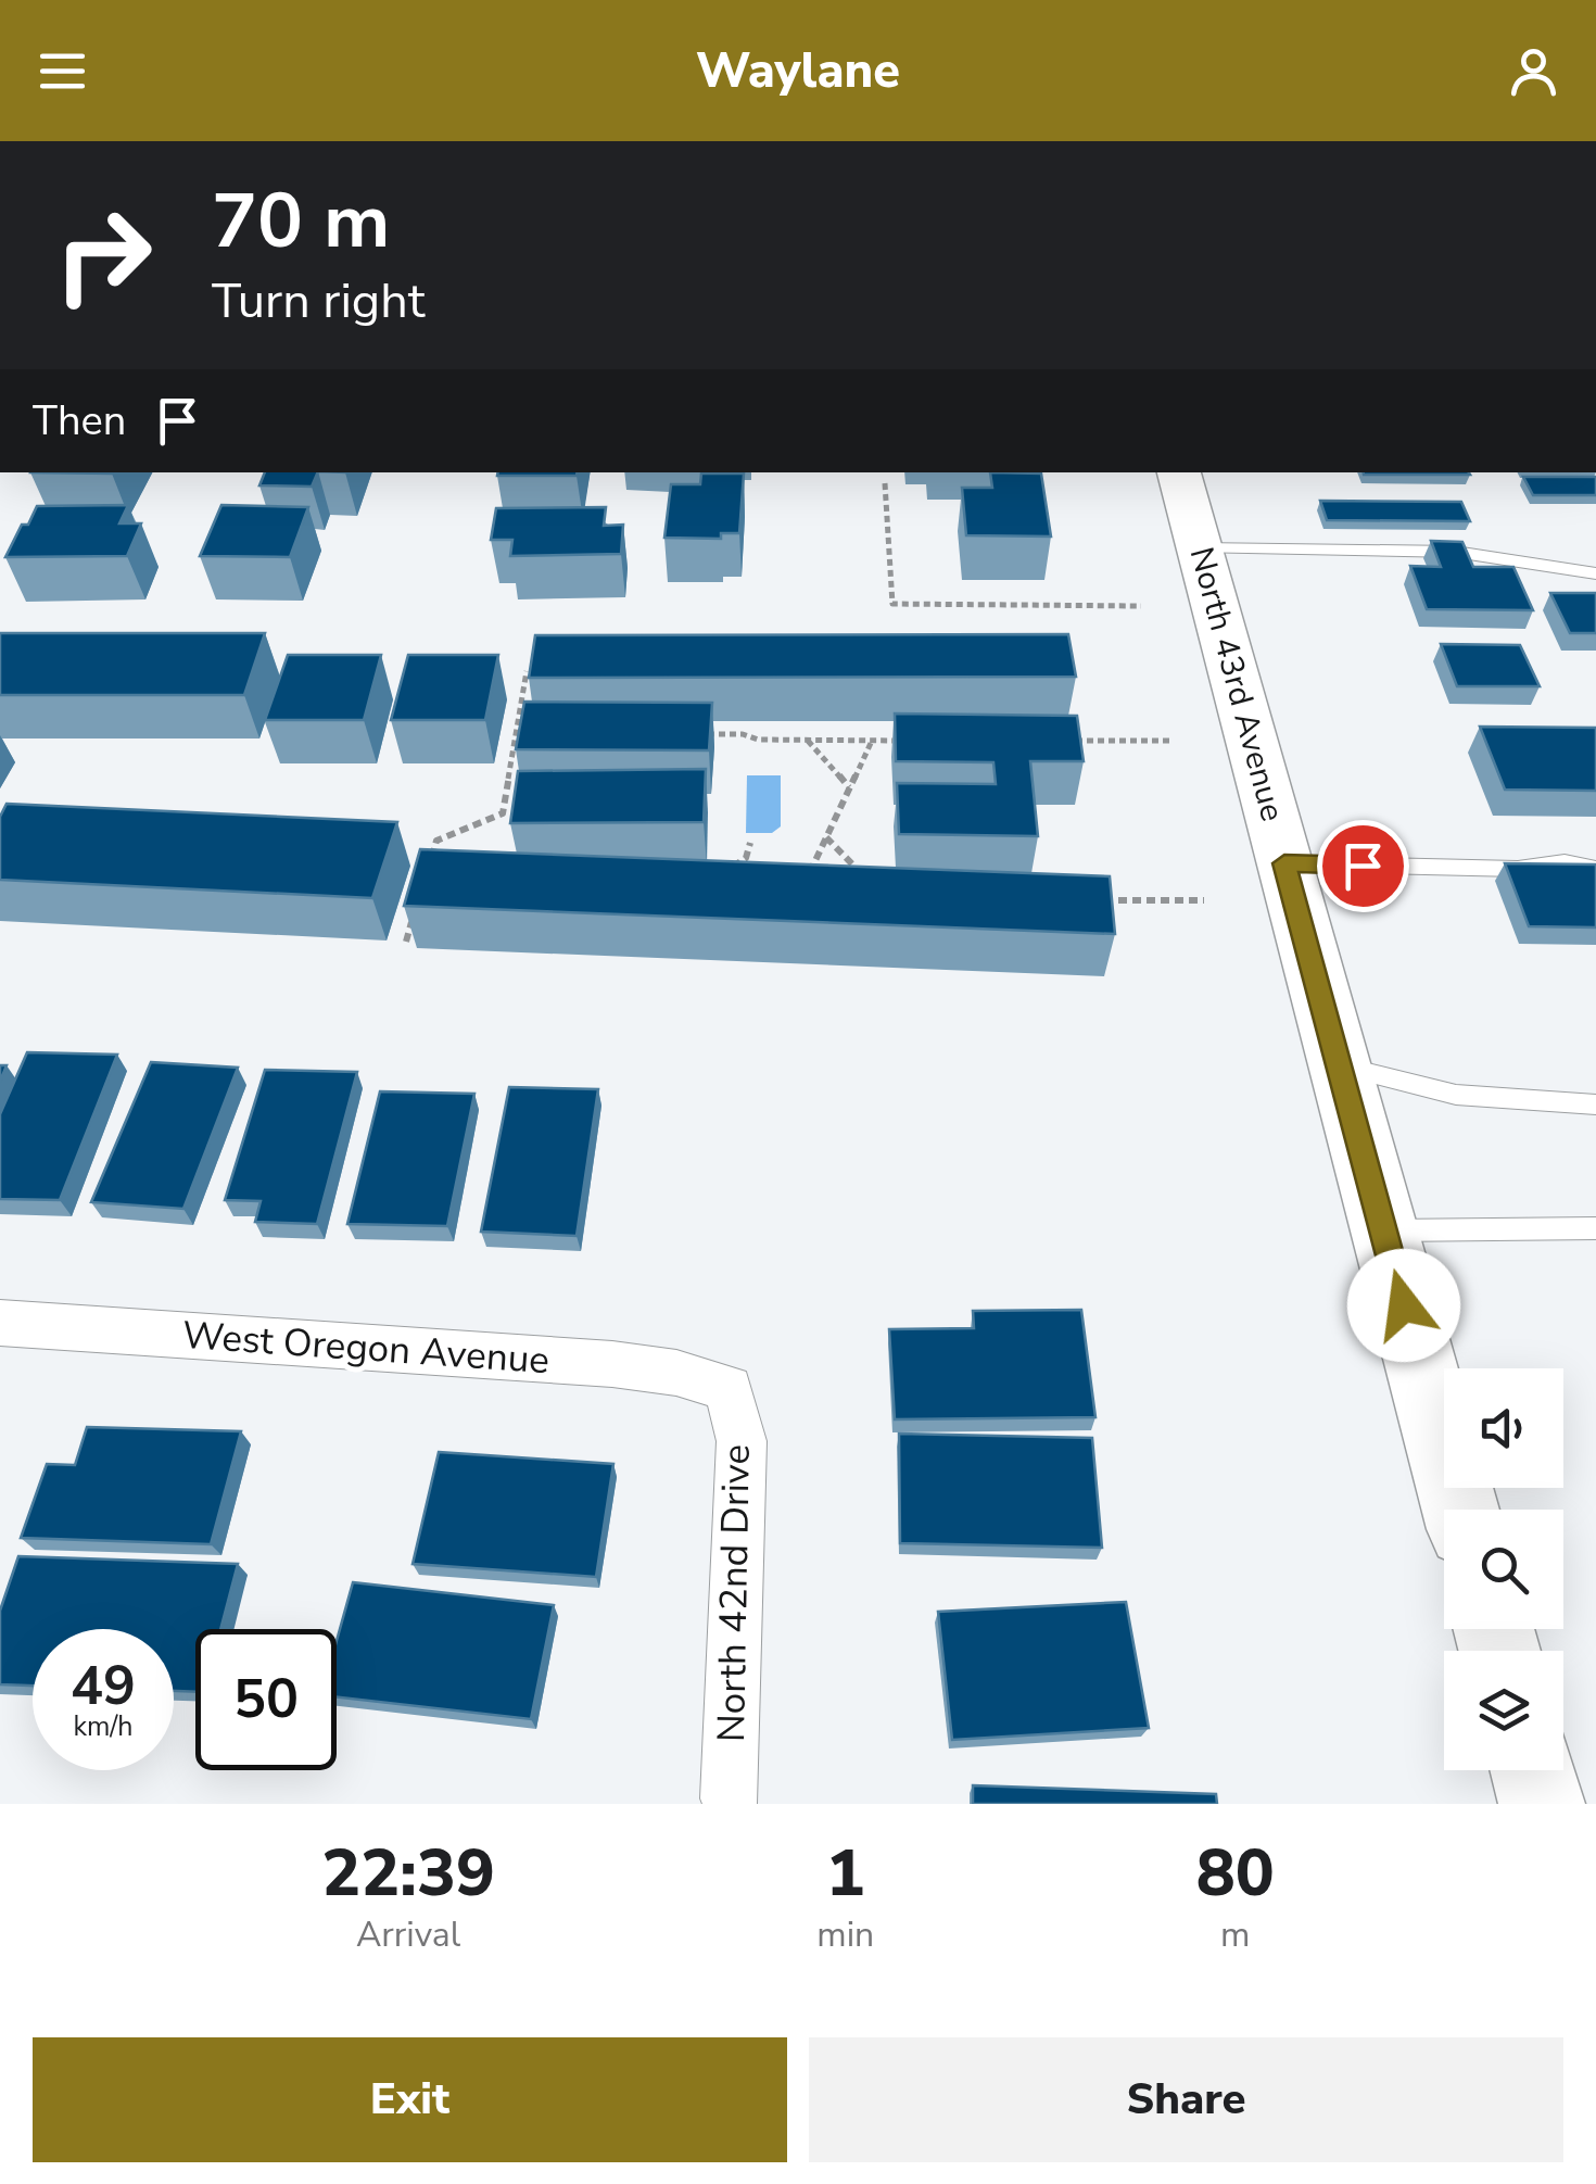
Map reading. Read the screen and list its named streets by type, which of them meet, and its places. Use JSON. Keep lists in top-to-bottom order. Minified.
{"streets":{"main road":["North 43rd Avenue"],"street":["West Oregon Avenue","North 42nd Drive"]},"crossings":[["West Oregon Avenue","North 42nd Drive"]],"page":{"header":"Waylane","turn":["70 m","Turn right"],"then":"Then","speed":"49 km/h","limit":"50","eta":["22:39","Arrival","1","min","80","m"],"buttons":["Exit","Share"]}}
